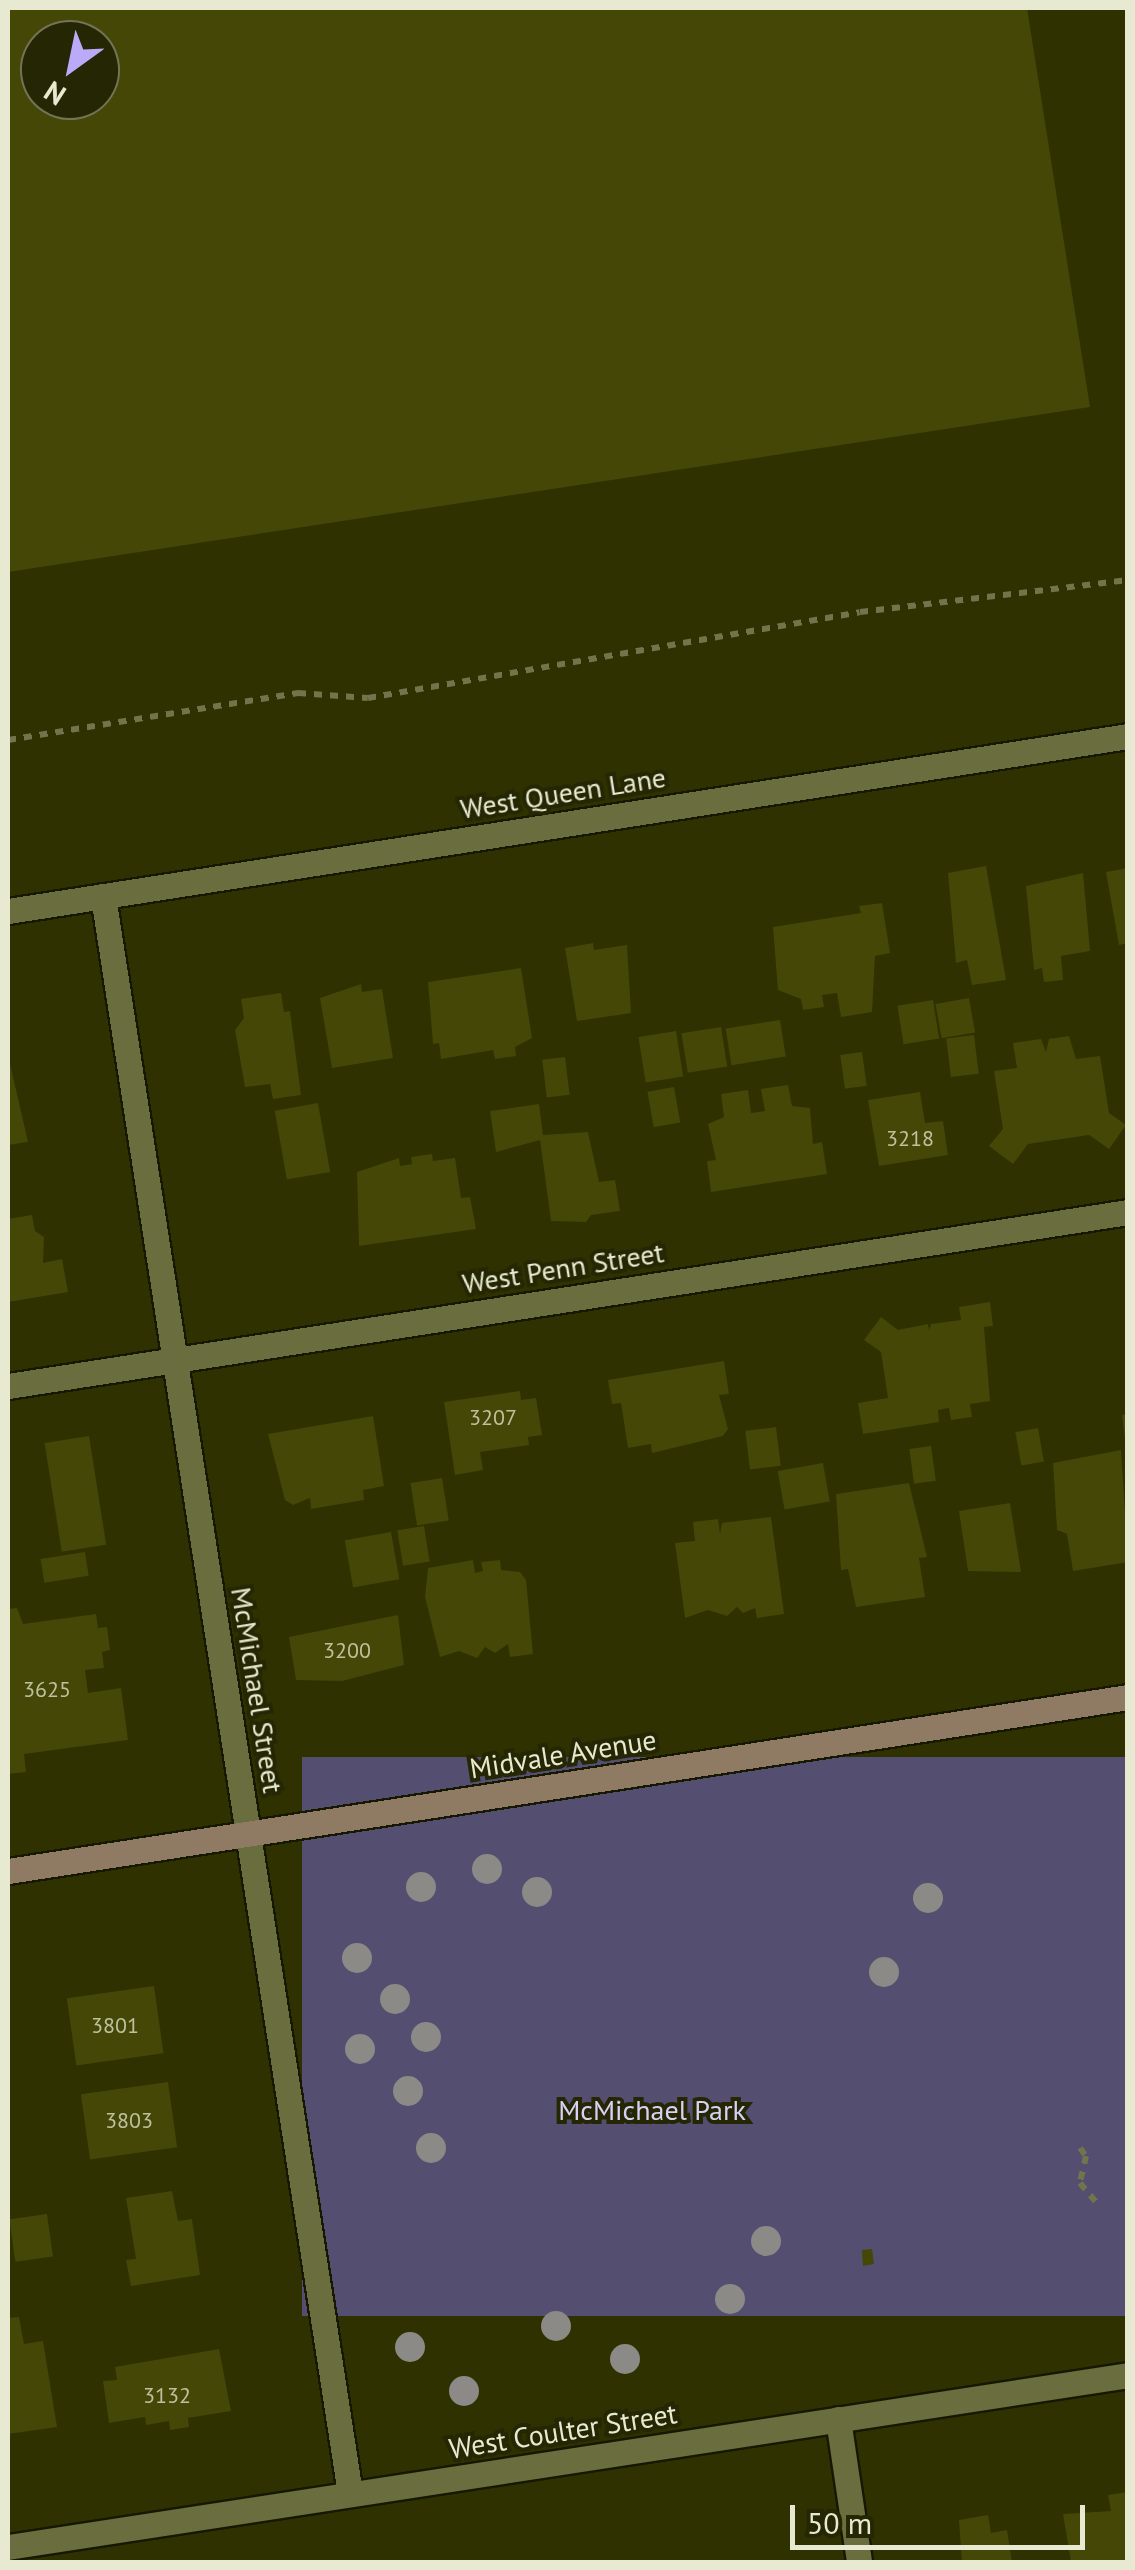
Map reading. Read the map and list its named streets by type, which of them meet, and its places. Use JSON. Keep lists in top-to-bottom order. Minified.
{"streets":{"street":["West Queen Lane","West Penn Street","McMichael Street","Midvale Avenue","West Coulter Street"]},"crossings":[["West Queen Lane","McMichael Street"],["West Penn Street","McMichael Street"],["McMichael Street","Midvale Avenue"],["McMichael Street","West Coulter Street"]],"parks":["McMichael Park"],"house_numbers":["3218","3207","3200","3625","3801","3803","3132"],"scale_bar":"50 m","north":"bottom left"}
